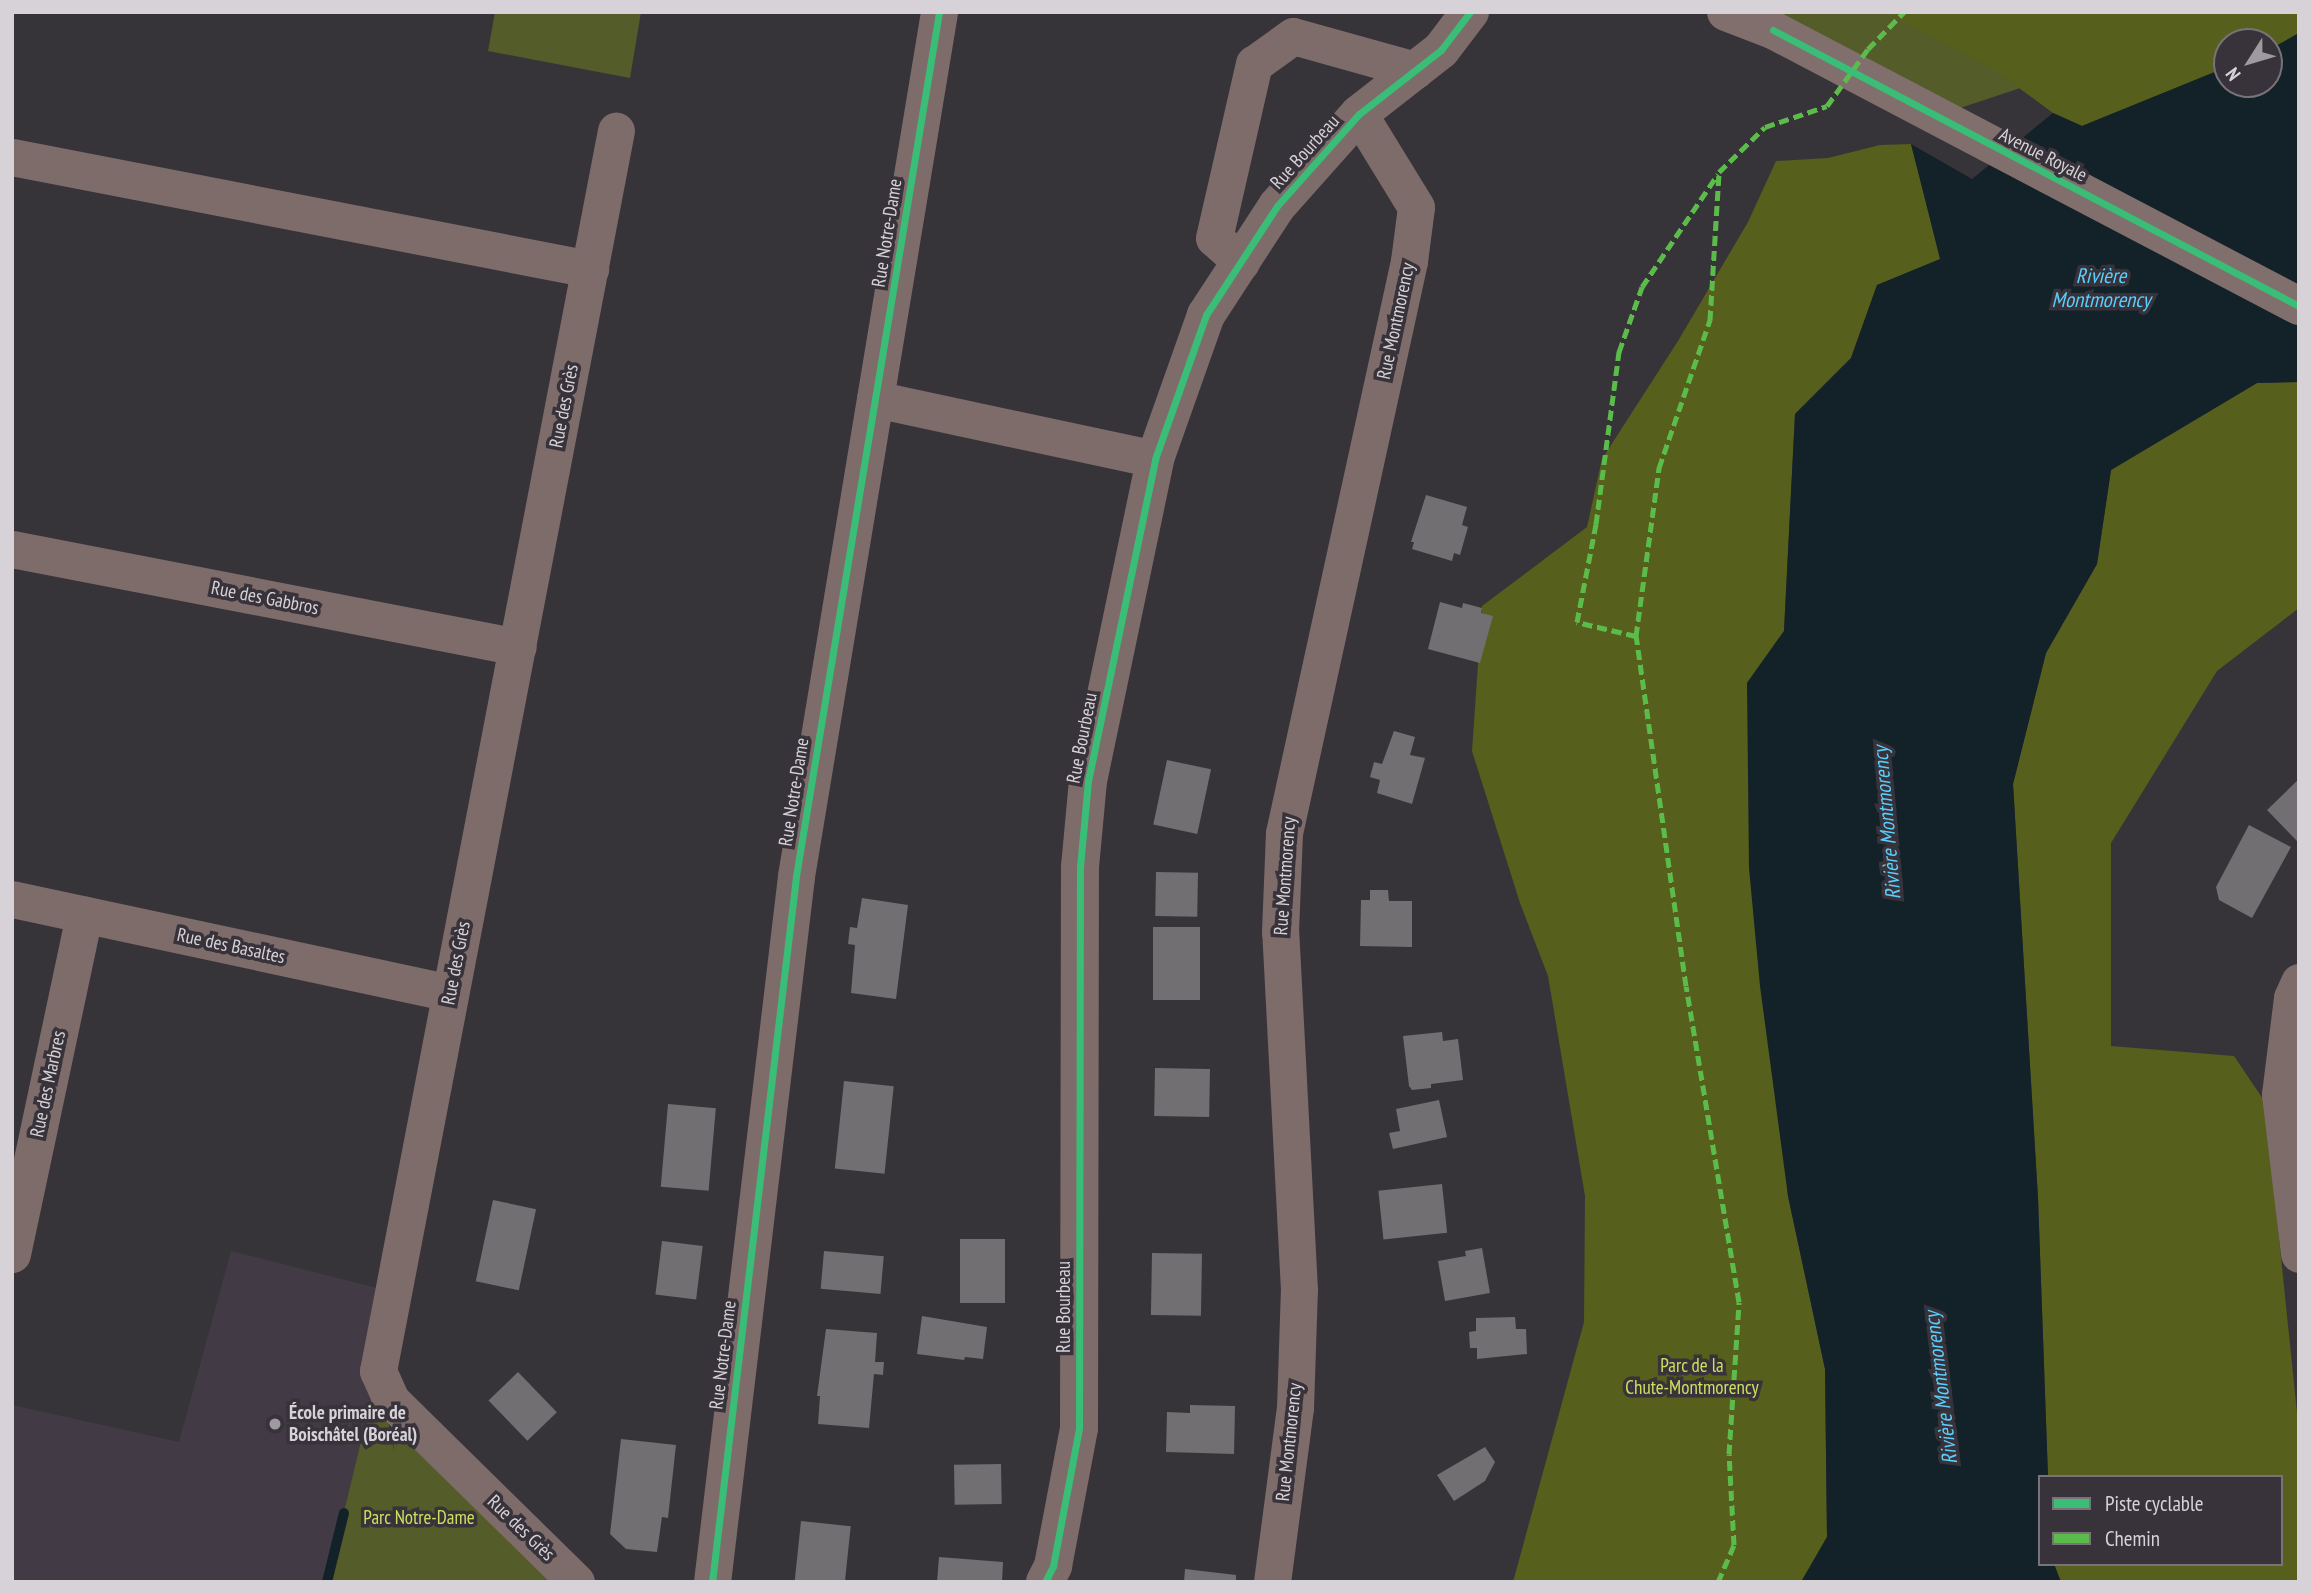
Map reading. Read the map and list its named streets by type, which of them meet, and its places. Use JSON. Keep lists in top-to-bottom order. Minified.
{"streets":{"main road":["Avenue Royale"],"street":["Rue Bourbeau","Rue Notre-Dame","Rue Montmorency","Rue des Grès","Rue des Gabbros","Rue des Basaltes","Rue des Marbres"]},"crossings":[["Rue Bourbeau","Rue Montmorency"],["Rue des Grès","Rue des Gabbros"],["Rue des Grès","Rue des Basaltes"],["Rue des Basaltes","Rue des Marbres"]],"water":["Rivière Montmorency"],"parks":["Parc de la Chute-Montmorency","Parc Notre-Dame"],"places":["École primaire de Boischâtel (Boréal)"],"legend":["Piste cyclable","Chemin"],"north":"bottom left"}
